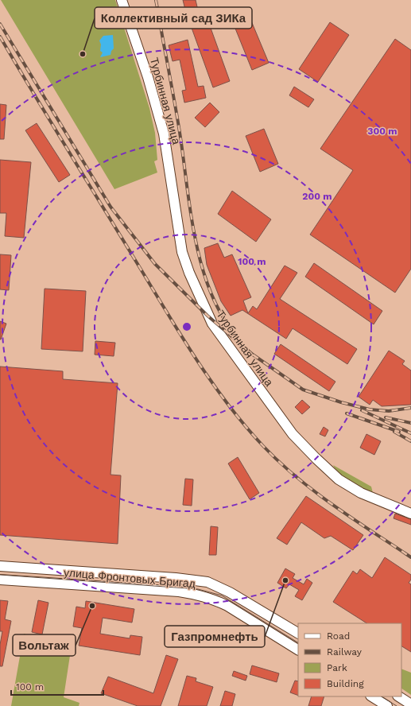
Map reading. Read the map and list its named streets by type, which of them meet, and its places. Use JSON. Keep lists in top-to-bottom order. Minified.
{"streets":{"main road":["Турбинная улица","улица Фронтовых Бригад"]},"places":["Коллективный сад ЗИКа","Газпромнефть","Вольтаж"],"legend":["Road","Railway","Park","Building"],"scale_bar":"100 m","rings":["300 m","200 m","100 m"]}
